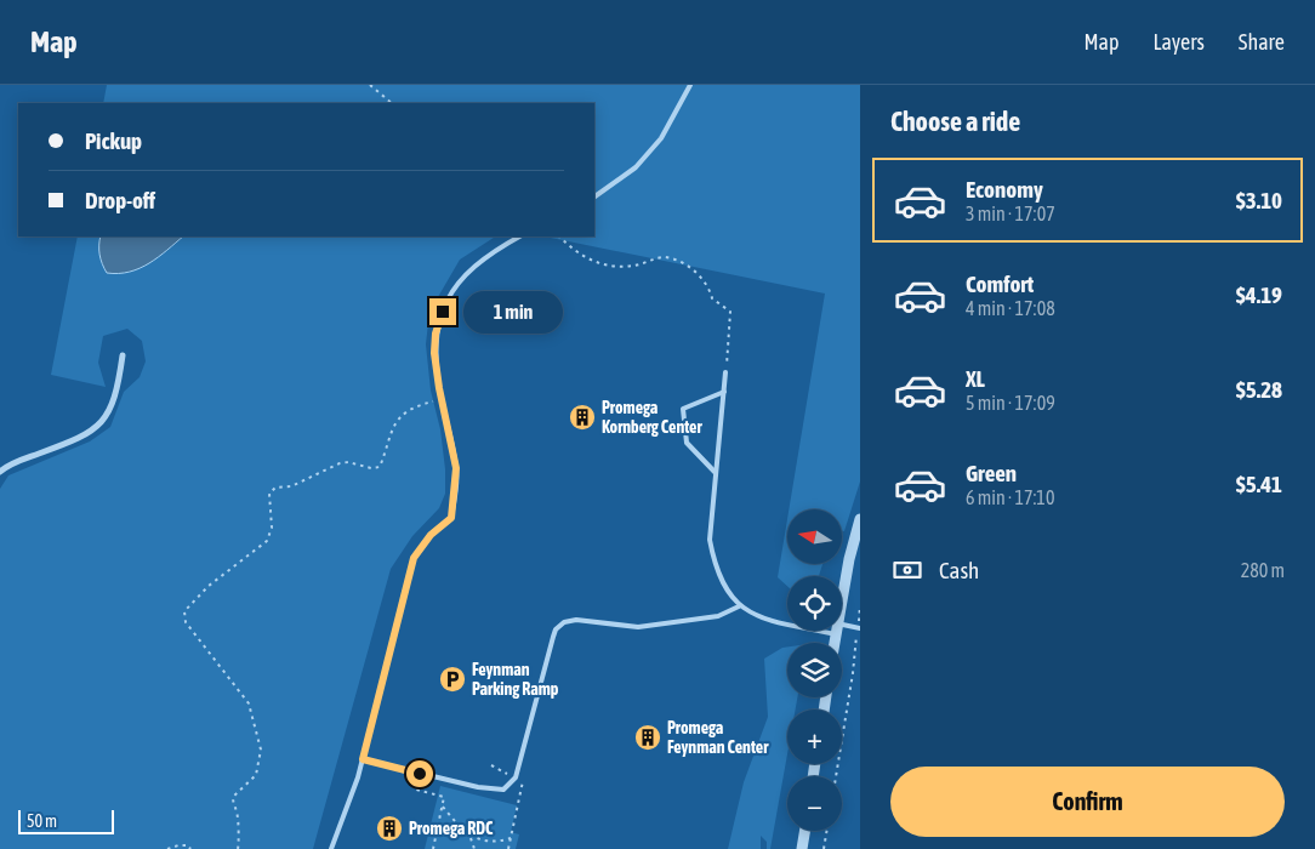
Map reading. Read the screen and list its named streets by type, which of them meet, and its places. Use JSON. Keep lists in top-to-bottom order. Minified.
{"places":{"building":["Promega Kornberg Center","Promega Feynman Center","Promega RDC"],"parking":["Feynman Parking Ramp"]},"scale_bar":"50 m","north":"left","page":{"header":"Map","nav":["Map","Layers","Share"],"heading":"Choose a ride","banner":["Pickup","Drop-off"],"list":[{"name":"Economy","note":"3 min · 17:07","value":"$3.10"},{"name":"Comfort","note":"4 min · 17:08","value":"$4.19"},{"name":"XL","note":"5 min · 17:09","value":"$5.28"},{"name":"Green","note":"6 min · 17:10","value":"$5.41"}],"bubble":"1 min","map_buttons":["+","−"],"pay":["Cash","280 m"],"buttons":"Confirm","scale":"50 m"}}
